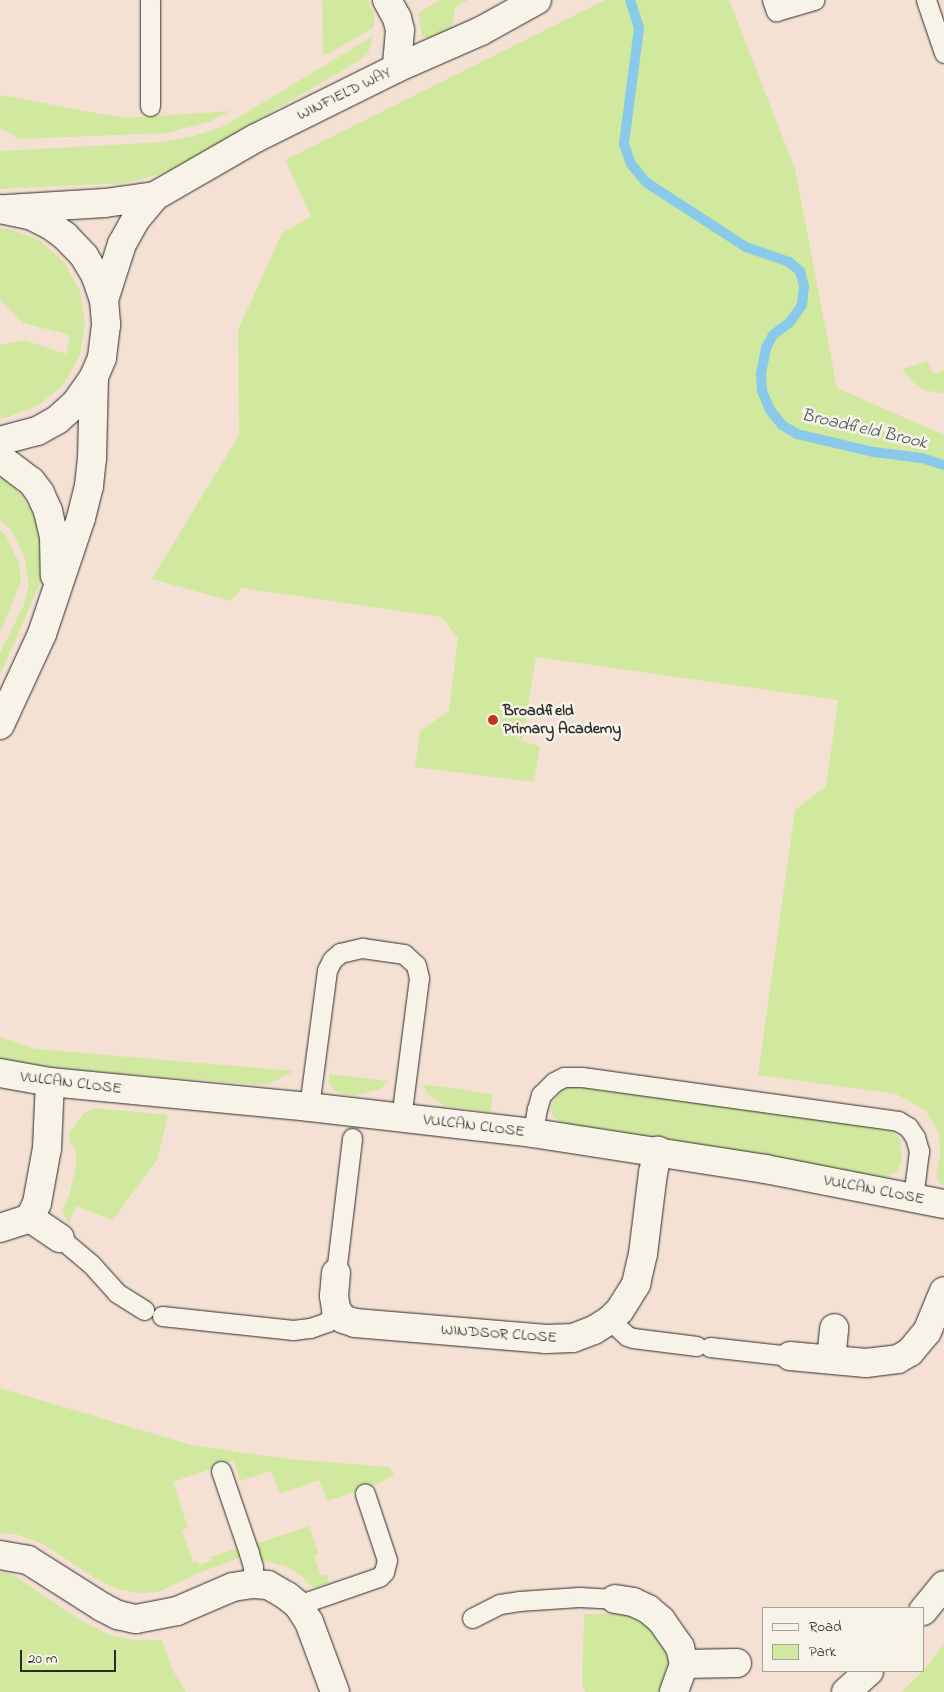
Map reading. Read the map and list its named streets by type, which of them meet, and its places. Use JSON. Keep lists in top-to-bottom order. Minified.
{"streets":{"street":["WINFIELD WAY","VULCAN CLOSE","WINDSOR CLOSE"]},"crossings":[["VULCAN CLOSE","WINDSOR CLOSE"]],"water":["Broadfield Brook"],"places":["Broadfield Primary Academy"],"legend":["Road","Park"],"scale_bar":"20 m"}
